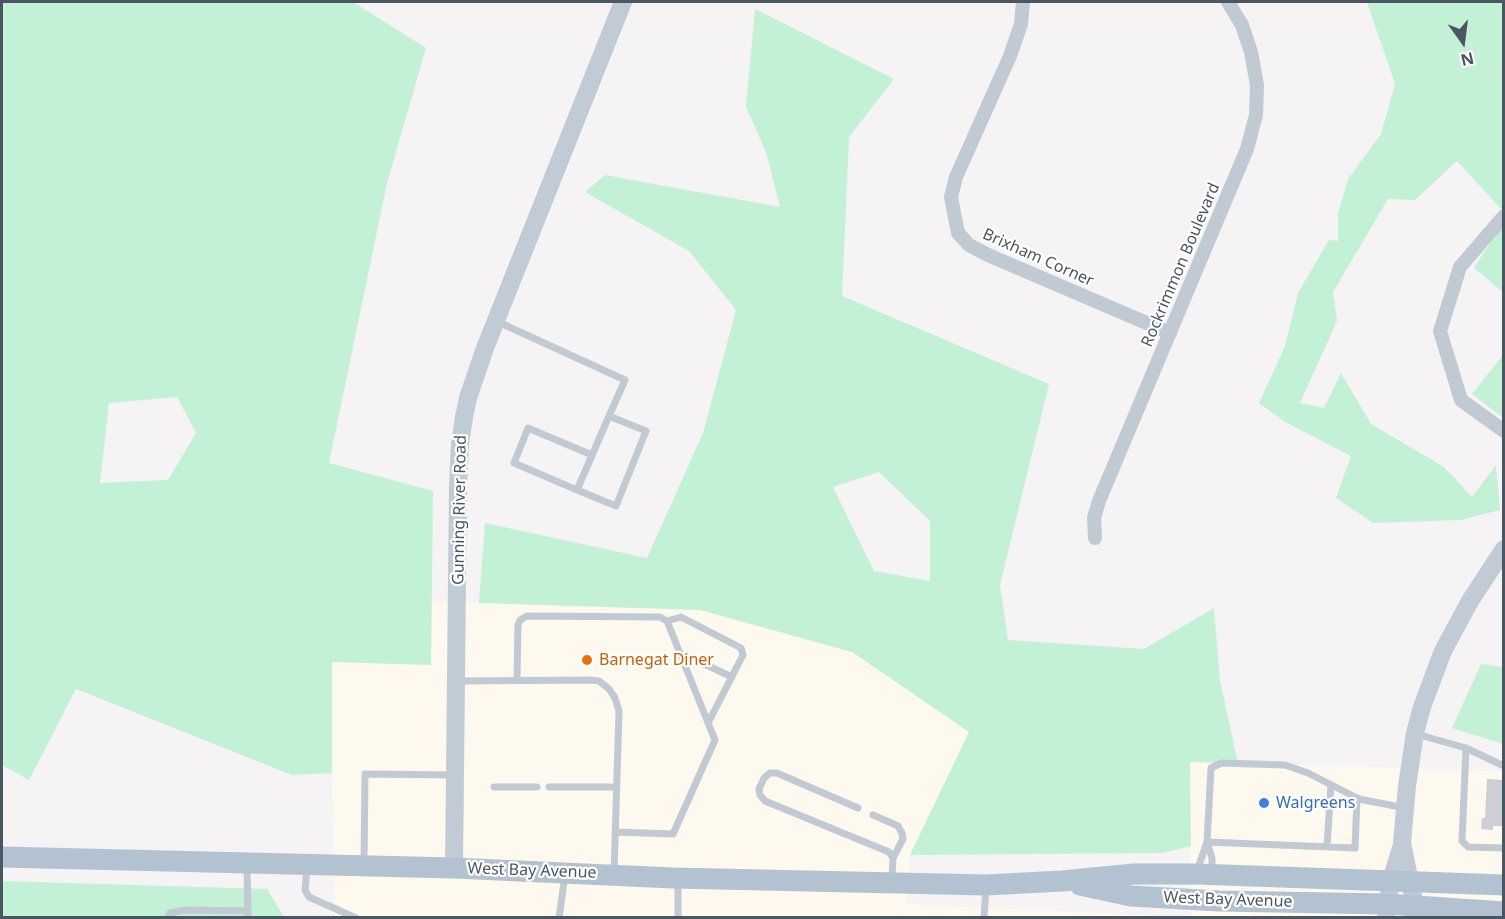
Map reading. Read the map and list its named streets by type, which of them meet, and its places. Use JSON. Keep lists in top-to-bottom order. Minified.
{"streets":{"main road":["West Bay Avenue"],"street":["Brixham Corner","Rockrimmon Boulevard","Gunning River Road"]},"crossings":[["Brixham Corner","Rockrimmon Boulevard"],["Gunning River Road","West Bay Avenue"]],"places":["Barnegat Diner","Walgreens"],"north":"bottom"}
